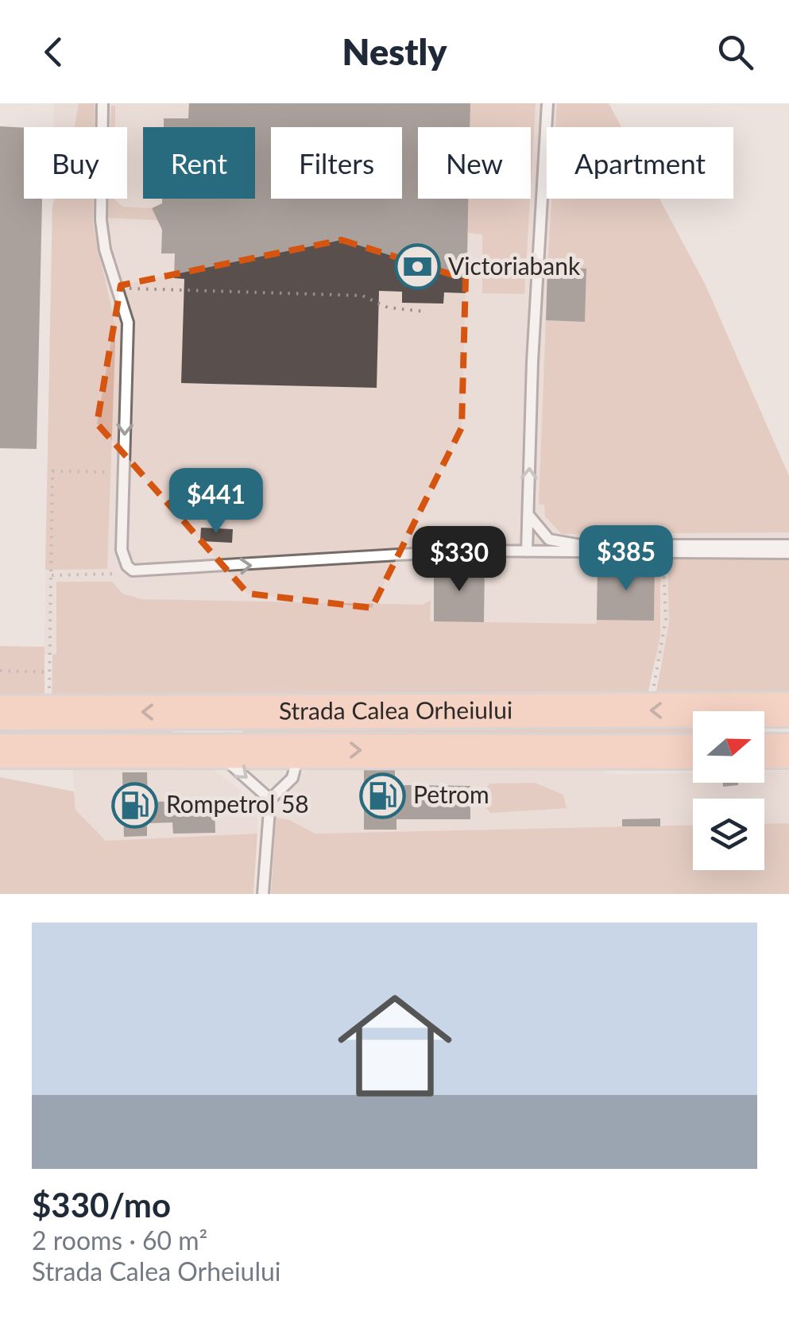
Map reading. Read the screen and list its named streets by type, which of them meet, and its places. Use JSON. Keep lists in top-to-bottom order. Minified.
{"streets":{"highway":["Strada Calea Orheiului"]},"places":{"bank":["Victoriabank"],"fuel station":["Petrom","Rompetrol 58"]},"north":"right","page":{"header":"Nestly","chip":["Buy","Rent","Filters","New","Apartment"],"price":["$441","$385","$330"],"list":[{"name":"$330/mo","note":"2 rooms · 60 m² · Strada Calea Orheiului"}]}}
